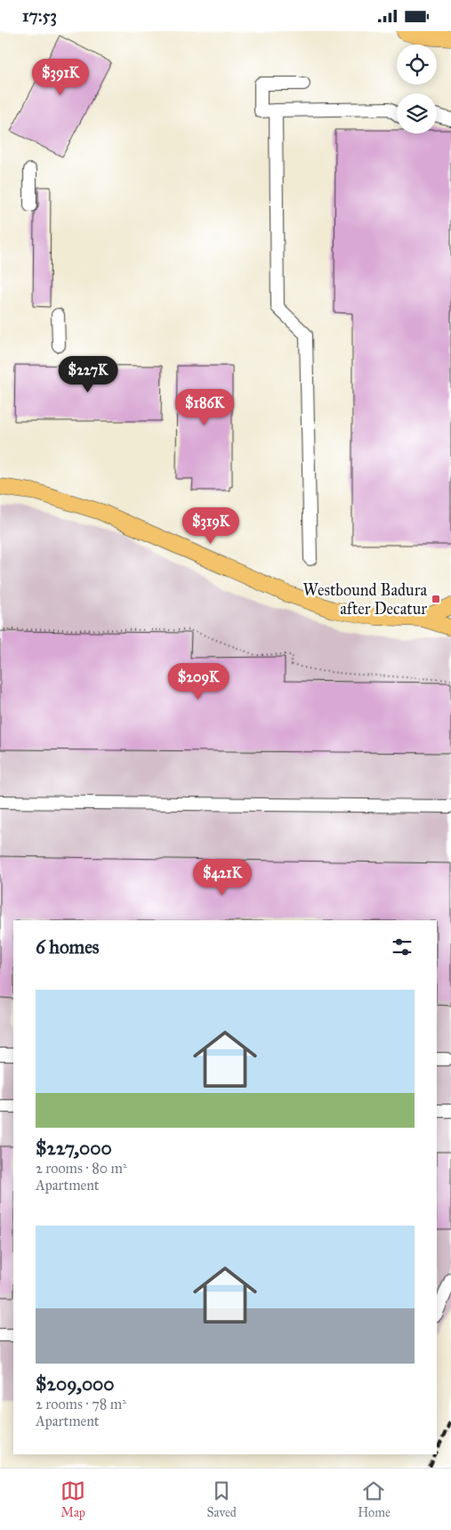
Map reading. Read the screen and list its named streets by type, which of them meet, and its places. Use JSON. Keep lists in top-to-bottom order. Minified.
{"places":{"transit":["Westbound Badura after Decatur"]},"page":{"status":"17:53","price":["$391K","$227K","$186K","$319K","$209K","$421K"],"heading":"6 homes","list":[{"name":"$227,000","note":"2 rooms · 80 m² · Apartment"},{"name":"$209,000","note":"2 rooms · 78 m² · Apartment"}],"tabs":["Map","Saved","Home"]}}
